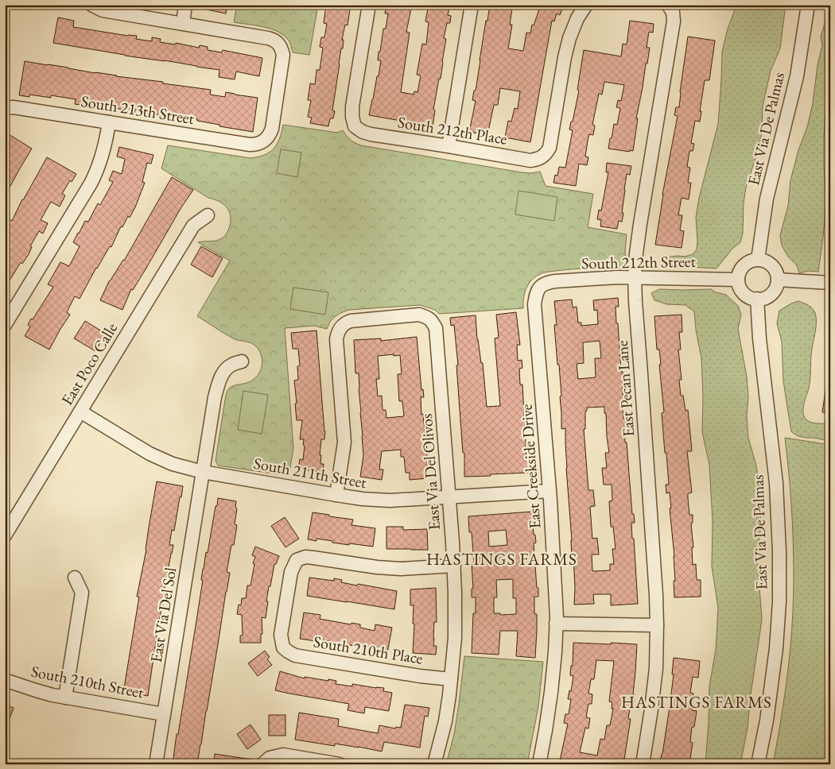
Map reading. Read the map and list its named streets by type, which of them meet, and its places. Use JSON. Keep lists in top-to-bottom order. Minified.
{"streets":{"street":["South 213th Street","East Via De Palmas","South 212th Place","South 212th Street","East Poco Calle","East Pecan Lane","East Creekside Drive","East Via Del Olivos","South 211th Street","East Via Del Sol","South 210th Place","South 210th Street"]},"crossings":[["East Via De Palmas","South 212th Street"],["South 212th Street","East Pecan Lane"],["South 212th Street","East Creekside Drive"],["East Poco Calle","South 211th Street"],["East Creekside Drive","South 211th Street"],["East Via Del Olivos","South 211th Street"],["East Via Del Olivos","South 210th Place"],["South 211th Street","East Via Del Sol"],["East Via Del Sol","South 210th Street"]],"districts":["HASTINGS FARMS","HASTINGS FARMS"]}
